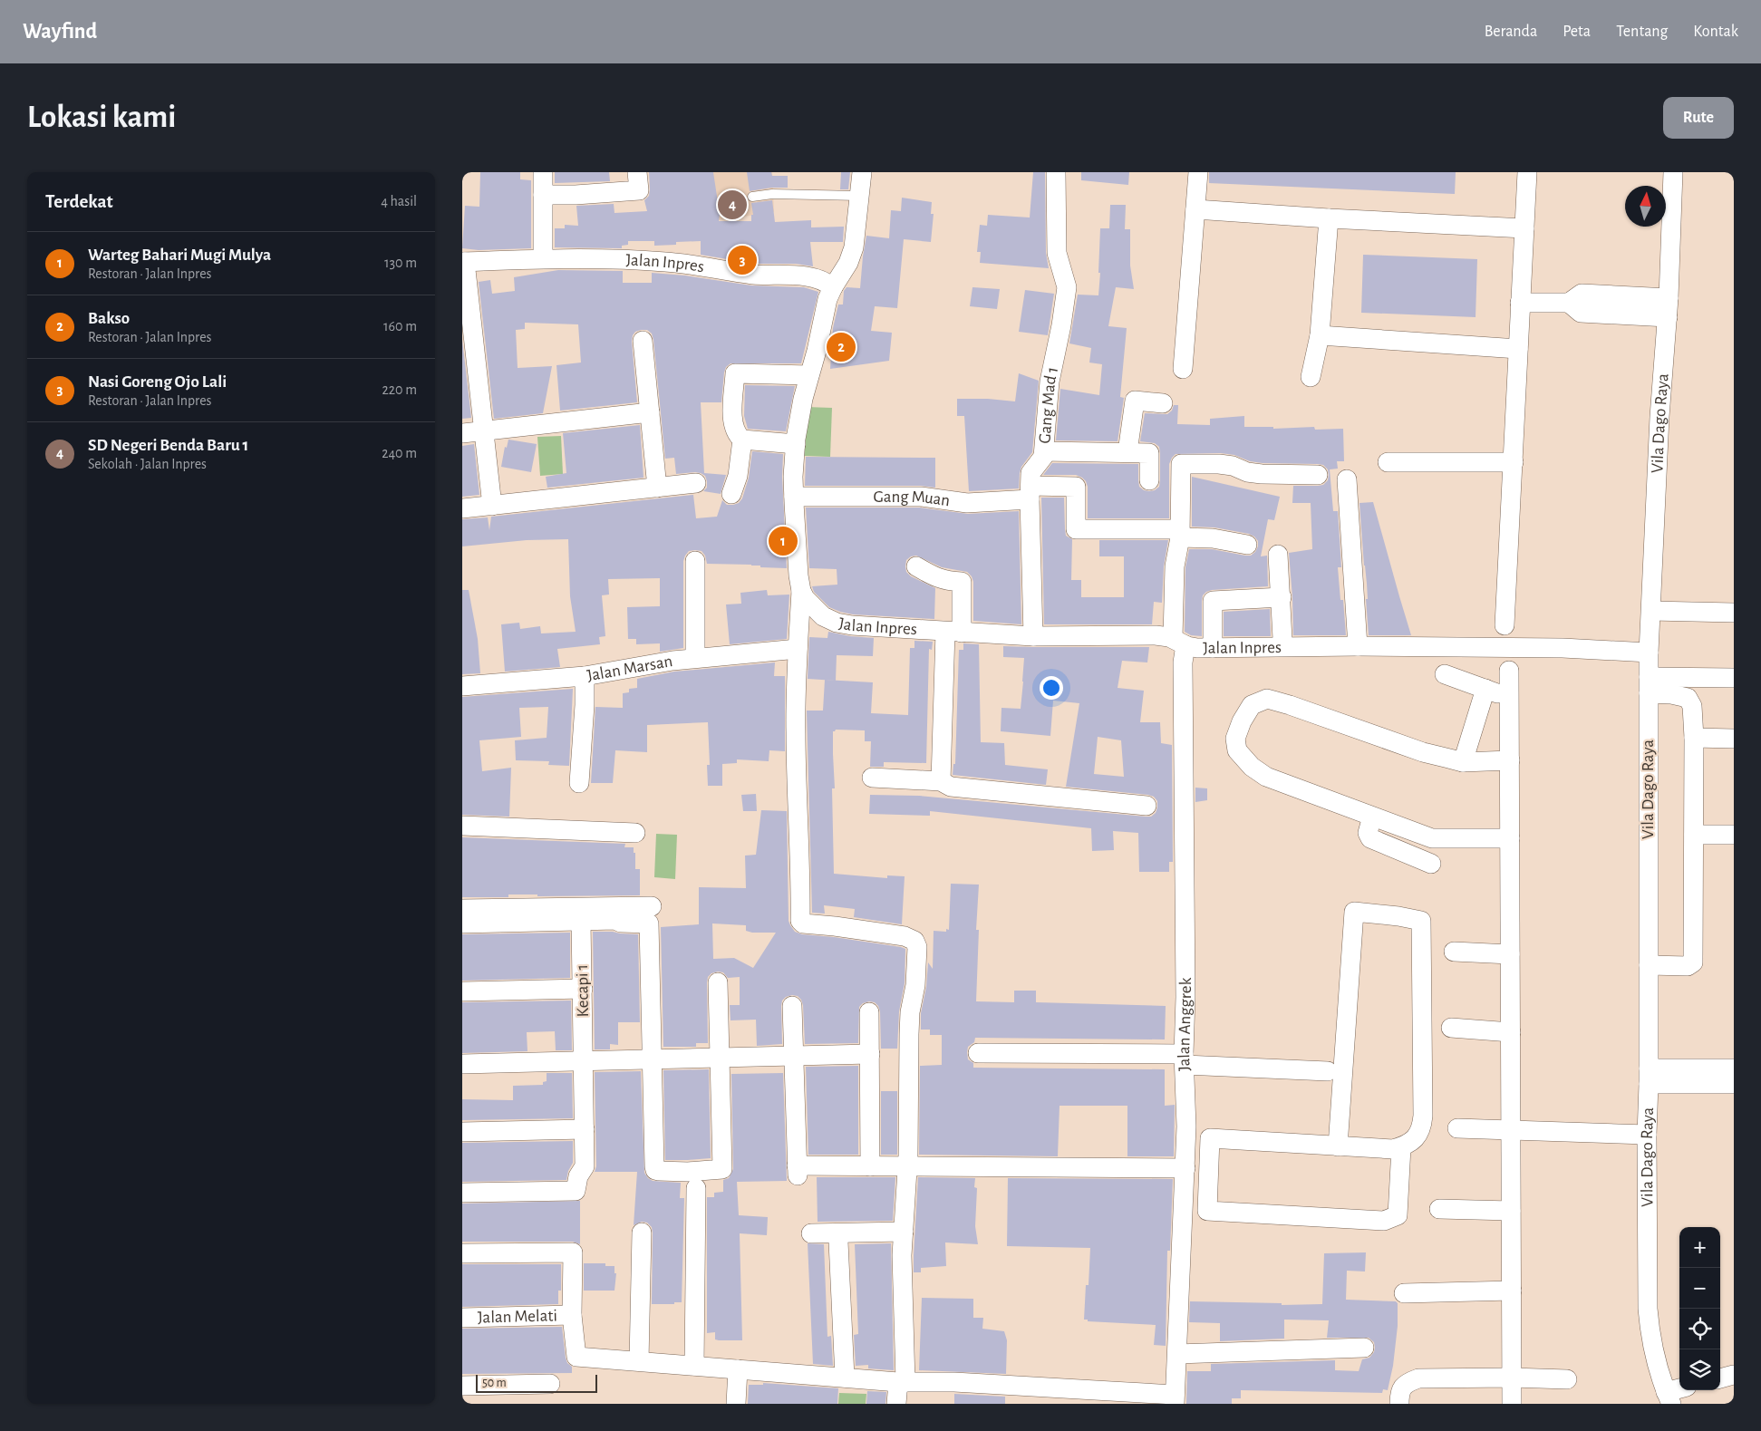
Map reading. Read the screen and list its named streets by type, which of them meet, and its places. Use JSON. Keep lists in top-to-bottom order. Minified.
{"streets":{"street":["Jalan Inpres","Gang Mad 1","Vila Dago Raya","Gang Muan","Jalan Marsan","Kecapi 1","Jalan Anggrek","Jalan Melati"]},"crossings":[["Jalan Inpres","Gang Mad 1"],["Jalan Inpres","Vila Dago Raya"],["Jalan Inpres","Gang Muan"],["Jalan Inpres","Jalan Marsan"],["Jalan Inpres","Jalan Anggrek"],["Gang Mad 1","Gang Muan"],["Gang Muan","Jalan Anggrek"]],"scale_bar":"50 m","north":"top","page":{"header":"Wayfind","nav":["Beranda","Peta","Tentang","Kontak"],"buttons":"Rute","title":"Lokasi kami","heading":["Terdekat","4 hasil"],"pins":["4","3","2","1"],"list":[{"mark":"1","name":"Warteg Bahari Mugi Mulya","note":"Restoran · Jalan Inpres","value":"130 m"},{"mark":"2","name":"Bakso","note":"Restoran · Jalan Inpres","value":"160 m"},{"mark":"3","name":"Nasi Goreng Ojo Lali","note":"Restoran · Jalan Inpres","value":"220 m"},{"mark":"4","name":"SD Negeri Benda Baru 1","note":"Sekolah · Jalan Inpres","value":"240 m"}],"map_buttons":["+","−"],"scale":"50 m"}}
